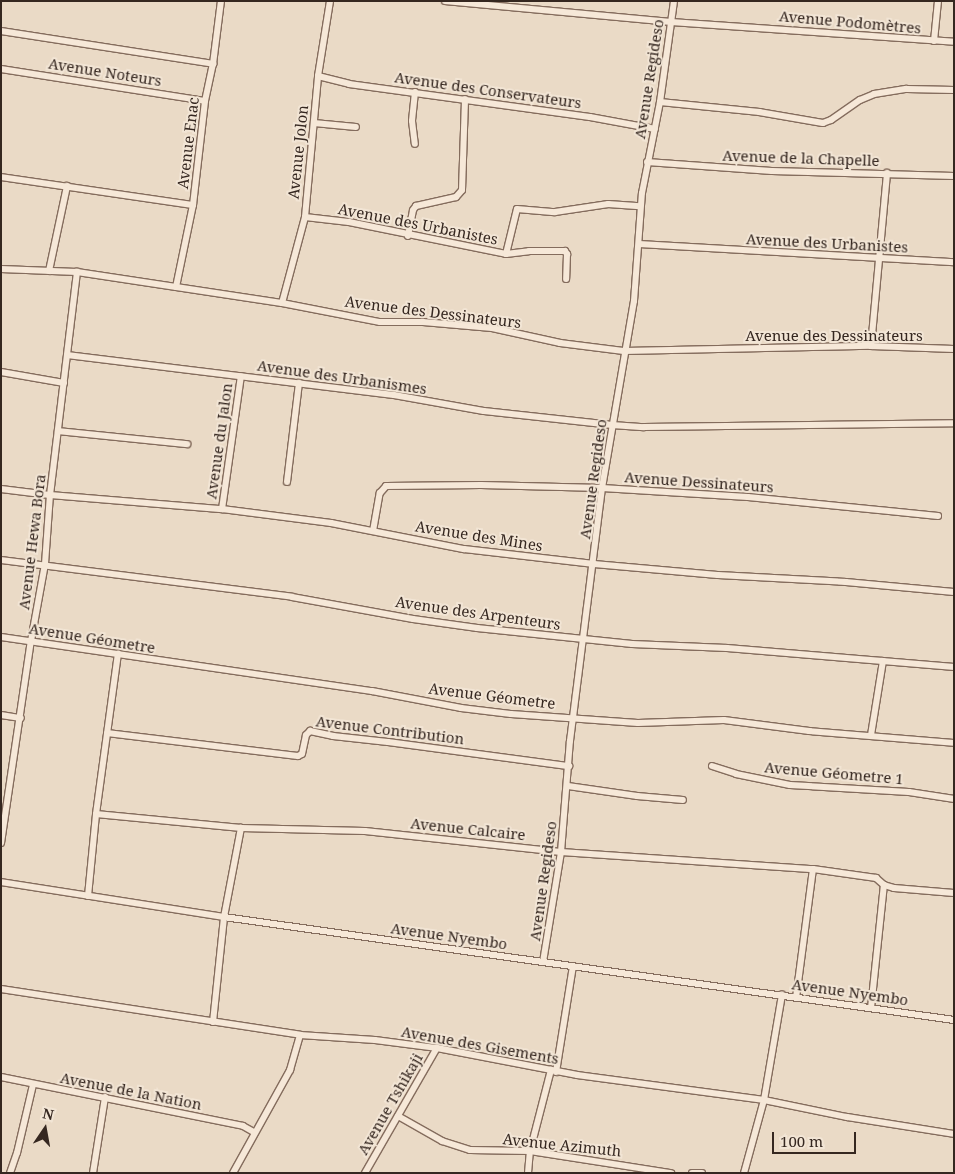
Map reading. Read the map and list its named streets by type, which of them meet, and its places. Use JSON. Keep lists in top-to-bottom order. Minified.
{"streets":{"street":["Avenue Podomètres","Avenue Noteurs","Avenue Regideso","Avenue des Conservateurs","Avenue Enac","Avenue Jolon","Avenue de la Chapelle","Avenue des Urbanistes","Avenue des Dessinateurs","Avenue des Urbanismes","Avenue du Jalon","Avenue Dessinateurs","Avenue des Mines","Avenue Hewa Bora","Avenue des Arpenteurs","Avenue Géometre","Avenue Contribution","Avenue Géometre 1","Avenue Calcaire","Avenue Nyembo","Avenue des Gisements","Avenue de la Nation","Avenue Tshikaji","Avenue Azimuth"]},"crossings":[["Avenue Podomètres","Avenue Regideso"],["Avenue Noteurs","Avenue Enac"],["Avenue Regideso","Avenue des Conservateurs"],["Avenue Regideso","Avenue de la Chapelle"],["Avenue Regideso","Avenue des Urbanistes"],["Avenue Regideso","Avenue des Dessinateurs"],["Avenue Regideso","Avenue des Urbanismes"],["Avenue Regideso","Avenue Dessinateurs"],["Avenue Regideso","Avenue des Mines"],["Avenue Regideso","Avenue des Arpenteurs"],["Avenue Regideso","Avenue Géometre"],["Avenue Regideso","Avenue Contribution"],["Avenue Regideso","Avenue Calcaire"],["Avenue Regideso","Avenue Nyembo"],["Avenue des Conservateurs","Avenue Jolon"],["Avenue Enac","Avenue des Dessinateurs"],["Avenue Jolon","Avenue des Urbanistes"],["Avenue Jolon","Avenue des Dessinateurs"],["Avenue des Dessinateurs","Avenue Hewa Bora"],["Avenue des Urbanismes","Avenue du Jalon"],["Avenue des Urbanismes","Avenue Hewa Bora"],["Avenue du Jalon","Avenue des Mines"],["Avenue Dessinateurs","Avenue des Mines"],["Avenue des Mines","Avenue Hewa Bora"],["Avenue Hewa Bora","Avenue des Arpenteurs"],["Avenue Hewa Bora","Avenue Géometre"],["Avenue des Gisements","Avenue Tshikaji"],["Avenue Tshikaji","Avenue Azimuth"]],"scale_bar":"100 m","north":"top"}
